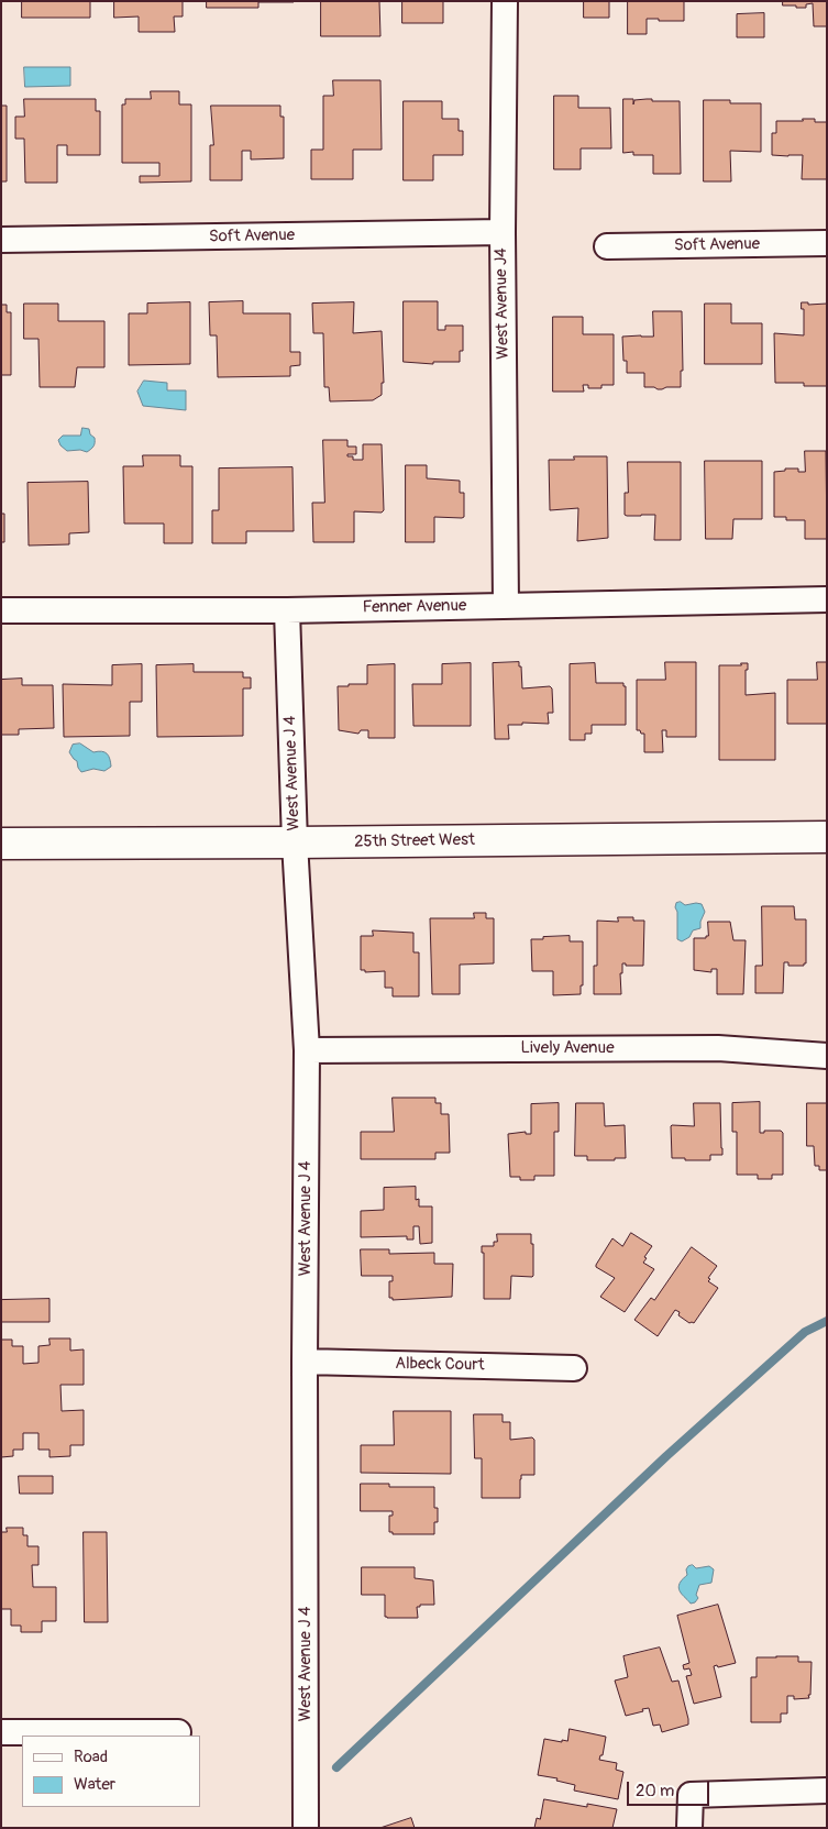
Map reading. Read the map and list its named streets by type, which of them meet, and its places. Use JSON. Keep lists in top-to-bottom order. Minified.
{"streets":{"street":["Soft Avenue","West Avenue J4","Fenner Avenue","West Avenue J 4","25th Street West","Lively Avenue","Albeck Court"]},"crossings":[["Soft Avenue","West Avenue J4"],["West Avenue J4","Fenner Avenue"],["Fenner Avenue","West Avenue J 4"],["West Avenue J 4","25th Street West"],["West Avenue J 4","Lively Avenue"],["West Avenue J 4","Albeck Court"]],"legend":["Road","Water"],"scale_bar":"20 m"}
